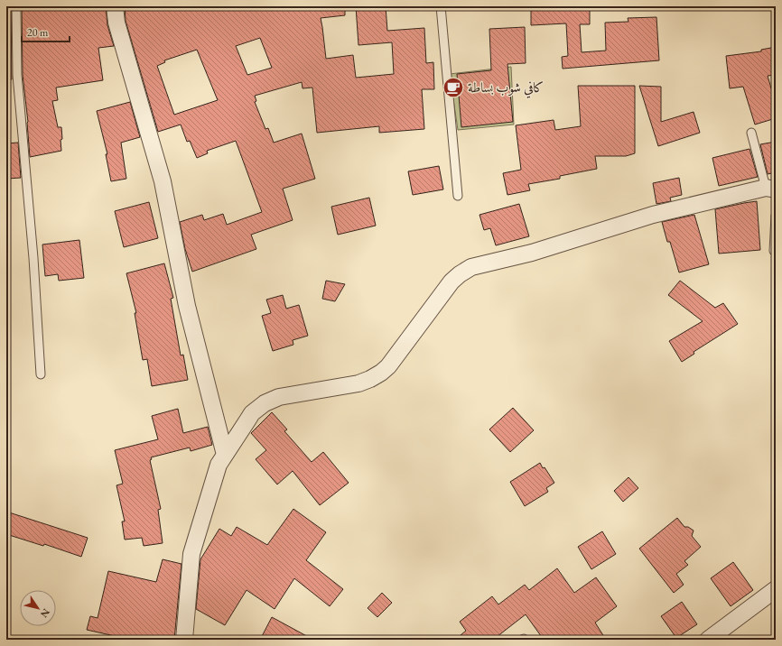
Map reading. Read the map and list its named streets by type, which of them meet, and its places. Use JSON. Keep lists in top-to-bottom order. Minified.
{"places":{"cafe":["كافي شوب بساطة"]},"scale_bar":"20 m","north":"bottom right"}
